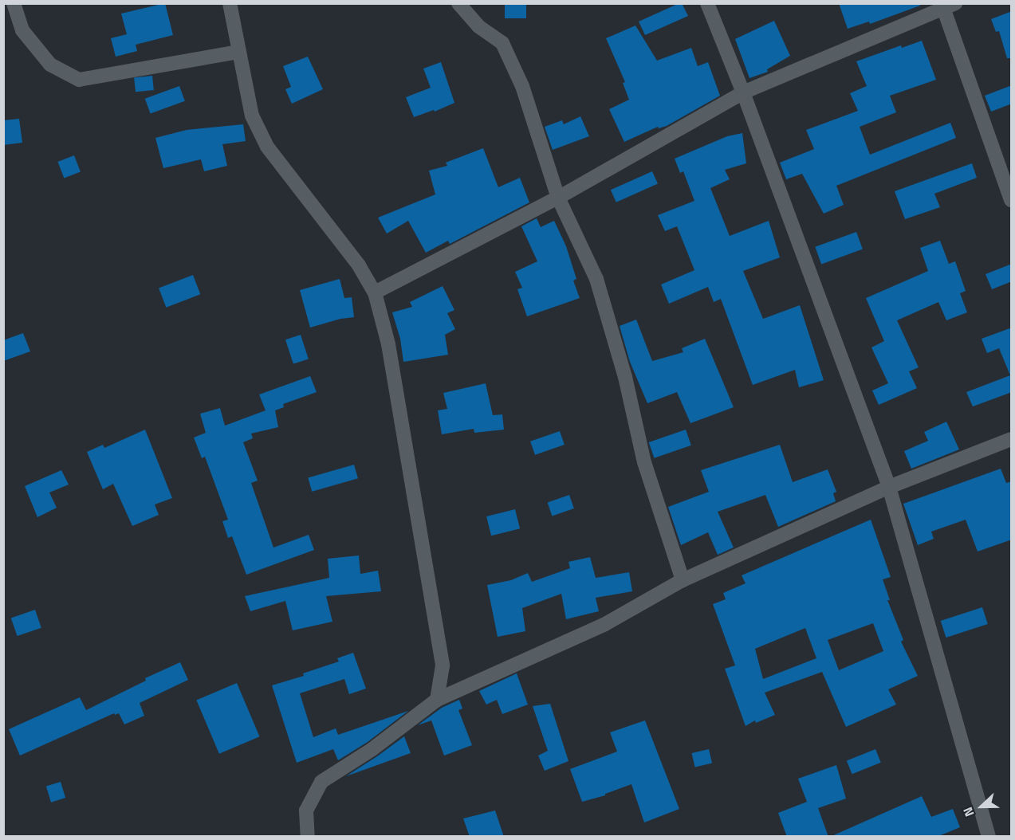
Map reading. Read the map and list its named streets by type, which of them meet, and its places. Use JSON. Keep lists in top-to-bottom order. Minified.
{"north":"left"}
